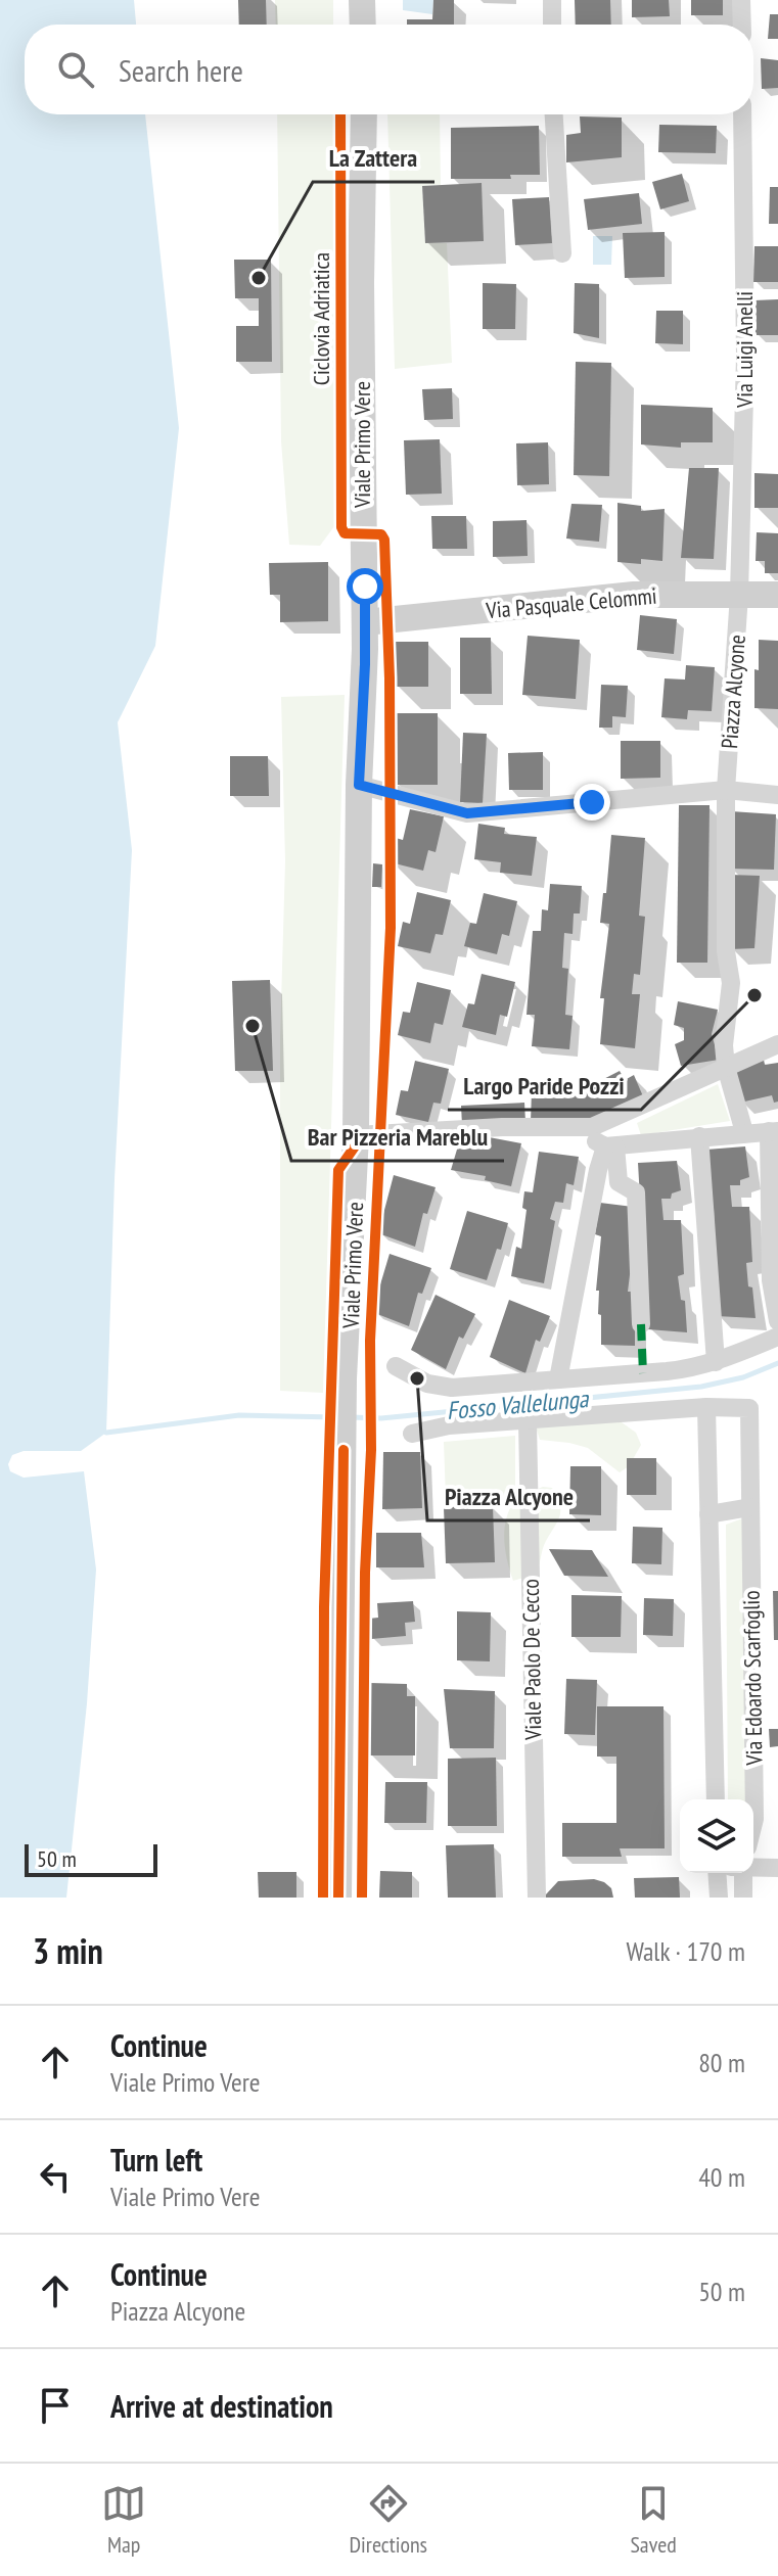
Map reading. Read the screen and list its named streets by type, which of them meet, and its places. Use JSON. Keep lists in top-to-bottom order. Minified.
{"streets":{"street":["Via Luigi Anelli","Viale Primo Vere","Via Pasquale Celommi","Piazza Alcyone","Viale Paolo De Cecco","Via Edoardo Scarfoglio"],"cycle path":["Ciclovia Adriatica"]},"crossings":[["Via Luigi Anelli","Via Pasquale Celommi"],["Via Luigi Anelli","Piazza Alcyone"],["Viale Primo Vere","Via Pasquale Celommi"],["Via Pasquale Celommi","Piazza Alcyone"]],"water":["Fosso Vallelunga"],"places":["La Zattera","Largo Paride Pozzi","Bar Pizzeria Mareblu","Piazza Alcyone"],"scale_bar":"50 m","page":{"search":"Search here","scale":"50 m","heading":["3 min","Walk · 170 m"],"list":[["Continue","Viale Primo Vere","80 m"],["Turn left","Viale Primo Vere","40 m"],["Continue","Piazza Alcyone","50 m"],"Arrive at destination"],"nav":["Map","Directions","Saved"]}}
